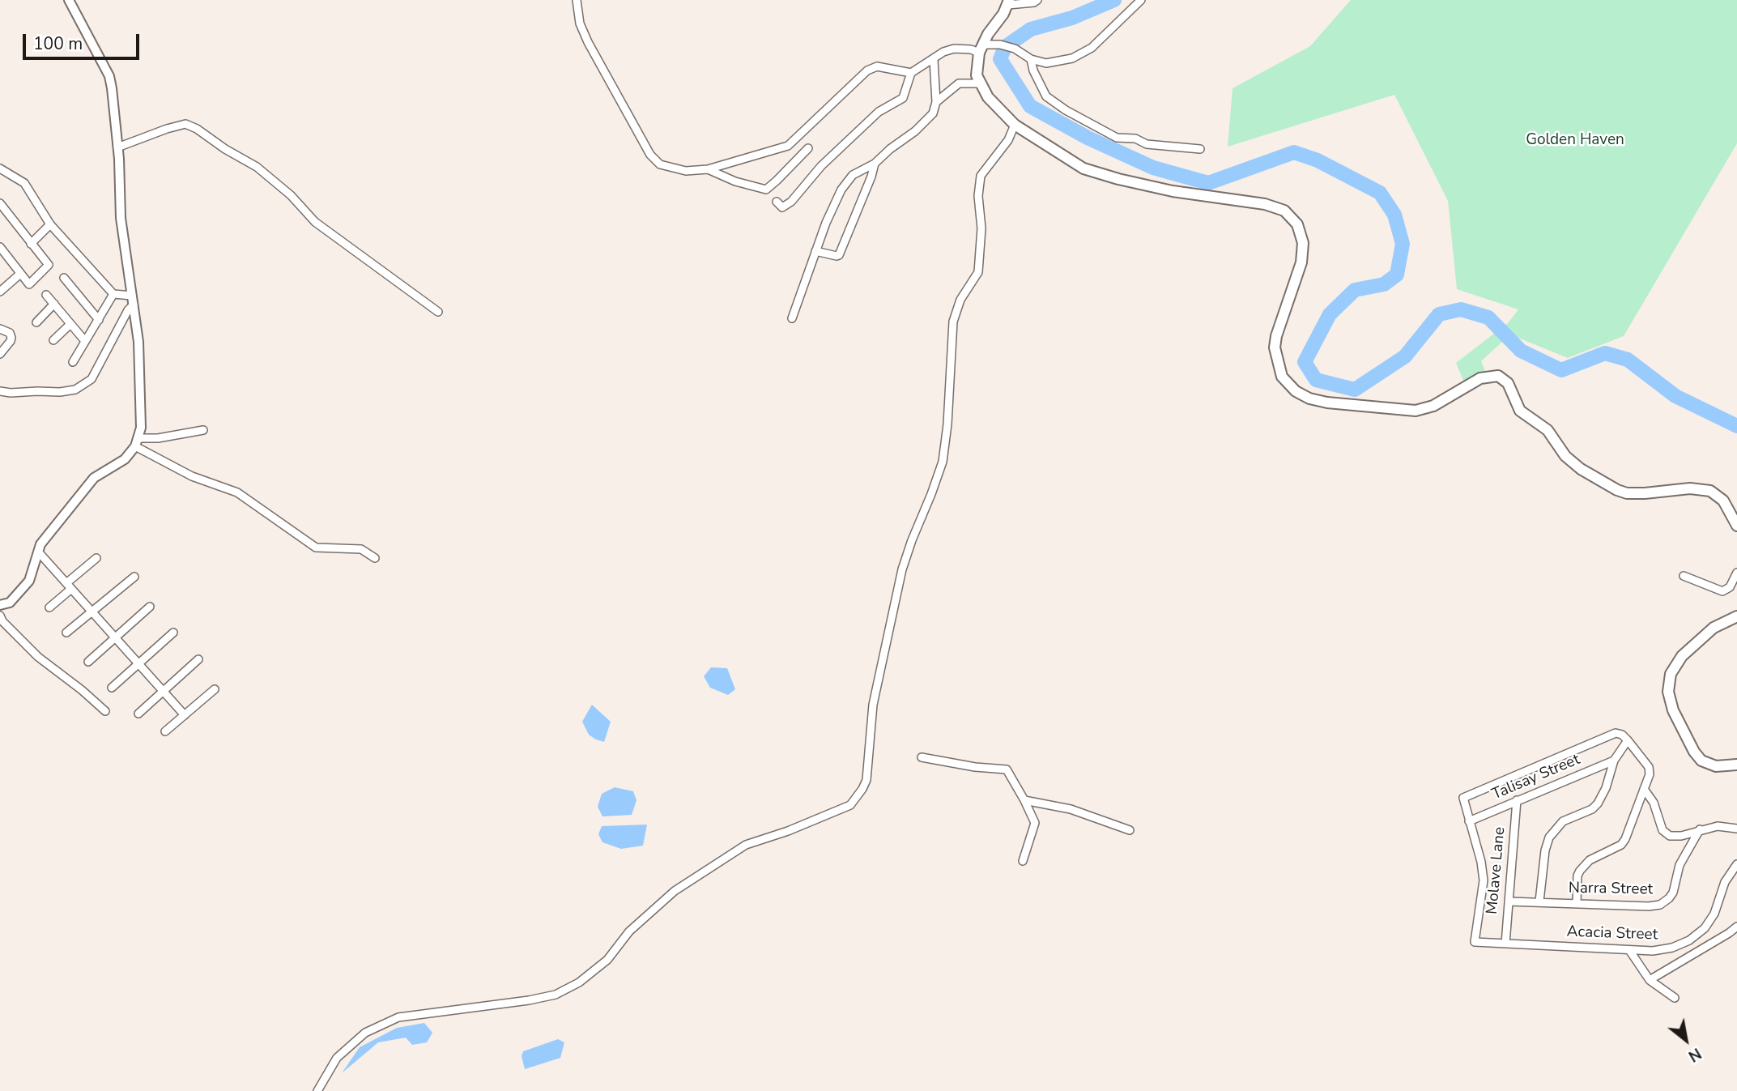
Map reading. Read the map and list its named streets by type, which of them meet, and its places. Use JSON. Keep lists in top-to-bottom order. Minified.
{"streets":{"street":["Talisay Street","Molave Lane","Narra Street","Acacia Street"]},"crossings":[["Talisay Street","Molave Lane"],["Talisay Street","Acacia Street"],["Molave Lane","Narra Street"],["Molave Lane","Acacia Street"]],"parks":["Golden Haven"],"scale_bar":"100 m","north":"bottom right"}
